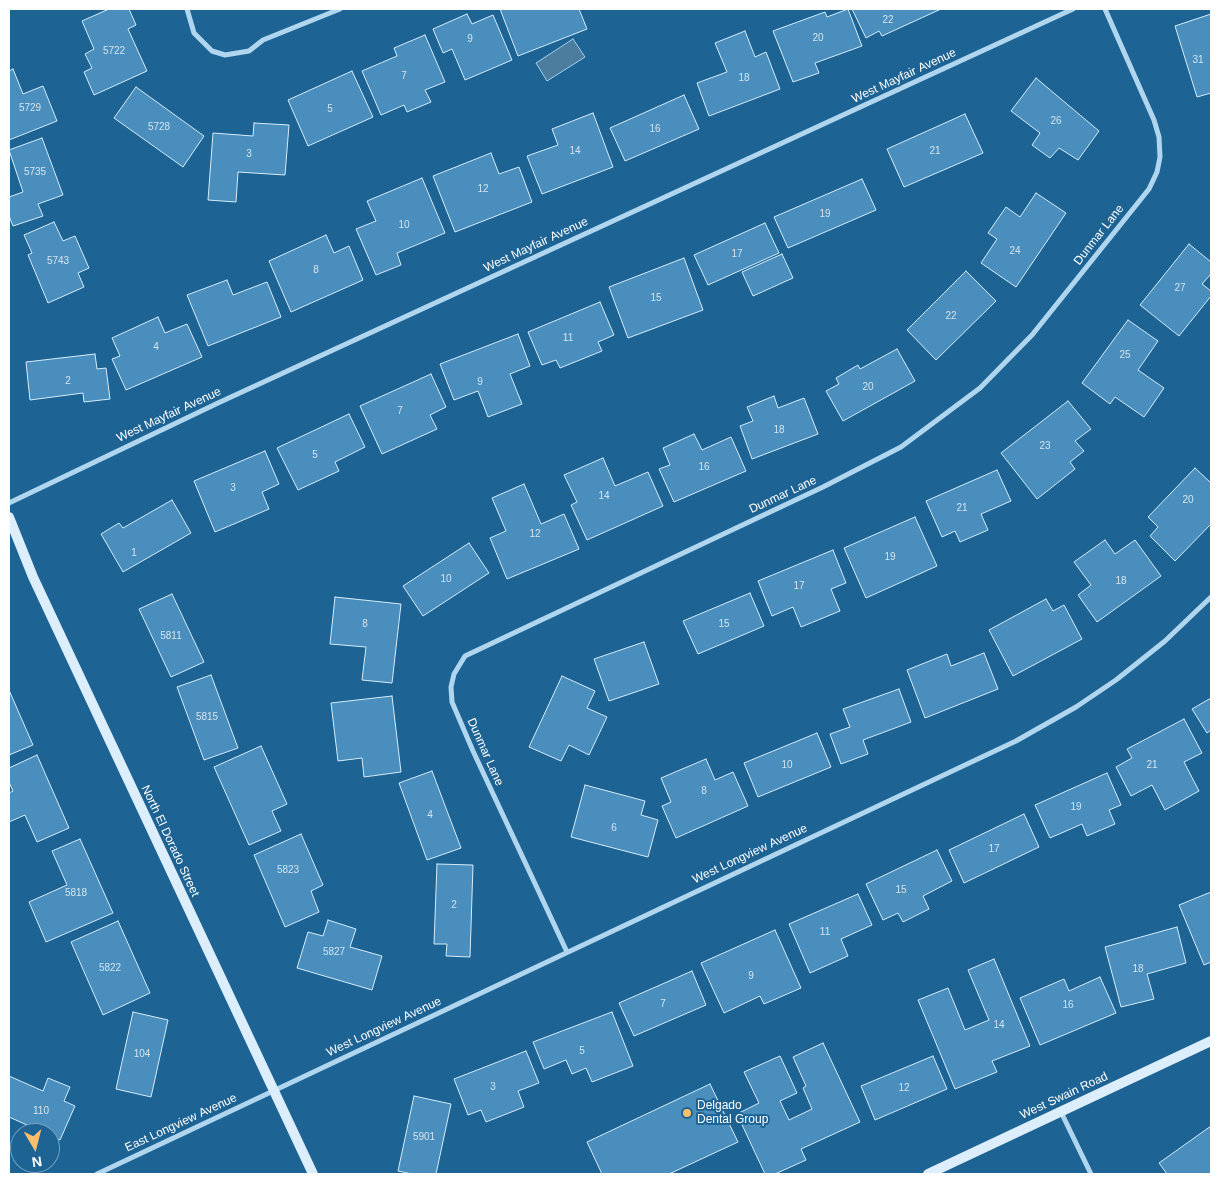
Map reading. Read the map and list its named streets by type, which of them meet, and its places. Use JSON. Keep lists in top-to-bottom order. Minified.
{"streets":{"main road":["North El Dorado Street","West Swain Road"],"street":["West Mayfair Avenue","Dunmar Lane","West Longview Avenue","East Longview Avenue"]},"crossings":[["Dunmar Lane","West Longview Avenue"],["North El Dorado Street","West Longview Avenue"],["North El Dorado Street","East Longview Avenue"],["West Longview Avenue","East Longview Avenue"]],"places":["Delgado Dental Group"],"house_numbers":["22","20","9","5722","31","7","18","5729","5","26","5728","16","14","21","3","5735","12","19","10","24","17","5743","8","27","15","22","11","4","25","2","9","20","7","18","23","5","16","3","14","20","21","12","1","19","10","18","17","8","15","5811","5815","10","21","8","19","4","6","17","5823","15","5818","2","11","5827","5822","18","9","7","16","14","5","104","3","12","110","5901"],"north":"bottom"}
